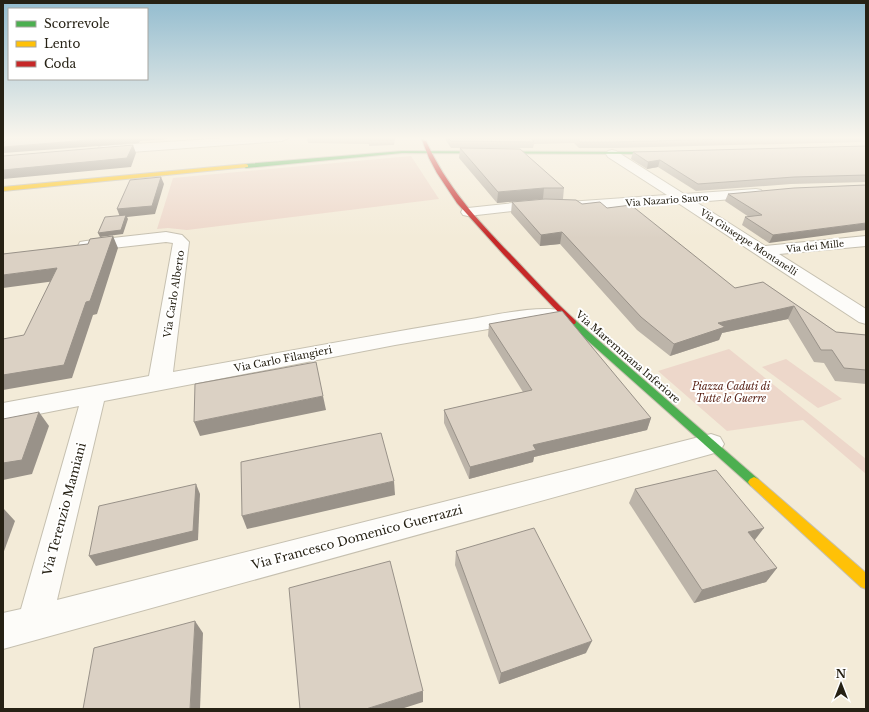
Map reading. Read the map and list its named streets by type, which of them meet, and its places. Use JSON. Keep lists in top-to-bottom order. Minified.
{"streets":{"street":["Via Nazario Sauro","Via Giuseppe Montanelli","Via dei Mille","Via Carlo Alberto","Via Maremmana Inferiore","Via Carlo Filangieri","Via Terenzio Mamiani","Via Francesco Domenico Guerrazzi"]},"crossings":[["Via Nazario Sauro","Via Giuseppe Montanelli"],["Via Nazario Sauro","Via Maremmana Inferiore"],["Via Giuseppe Montanelli","Via dei Mille"],["Via Carlo Alberto","Via Carlo Filangieri"],["Via Maremmana Inferiore","Via Carlo Filangieri"],["Via Maremmana Inferiore","Via Francesco Domenico Guerrazzi"],["Via Carlo Filangieri","Via Terenzio Mamiani"],["Via Terenzio Mamiani","Via Francesco Domenico Guerrazzi"]],"parks":["Piazza Caduti di Tutte le Guerre"],"legend":["Scorrevole","Lento","Coda"],"north":"top"}
